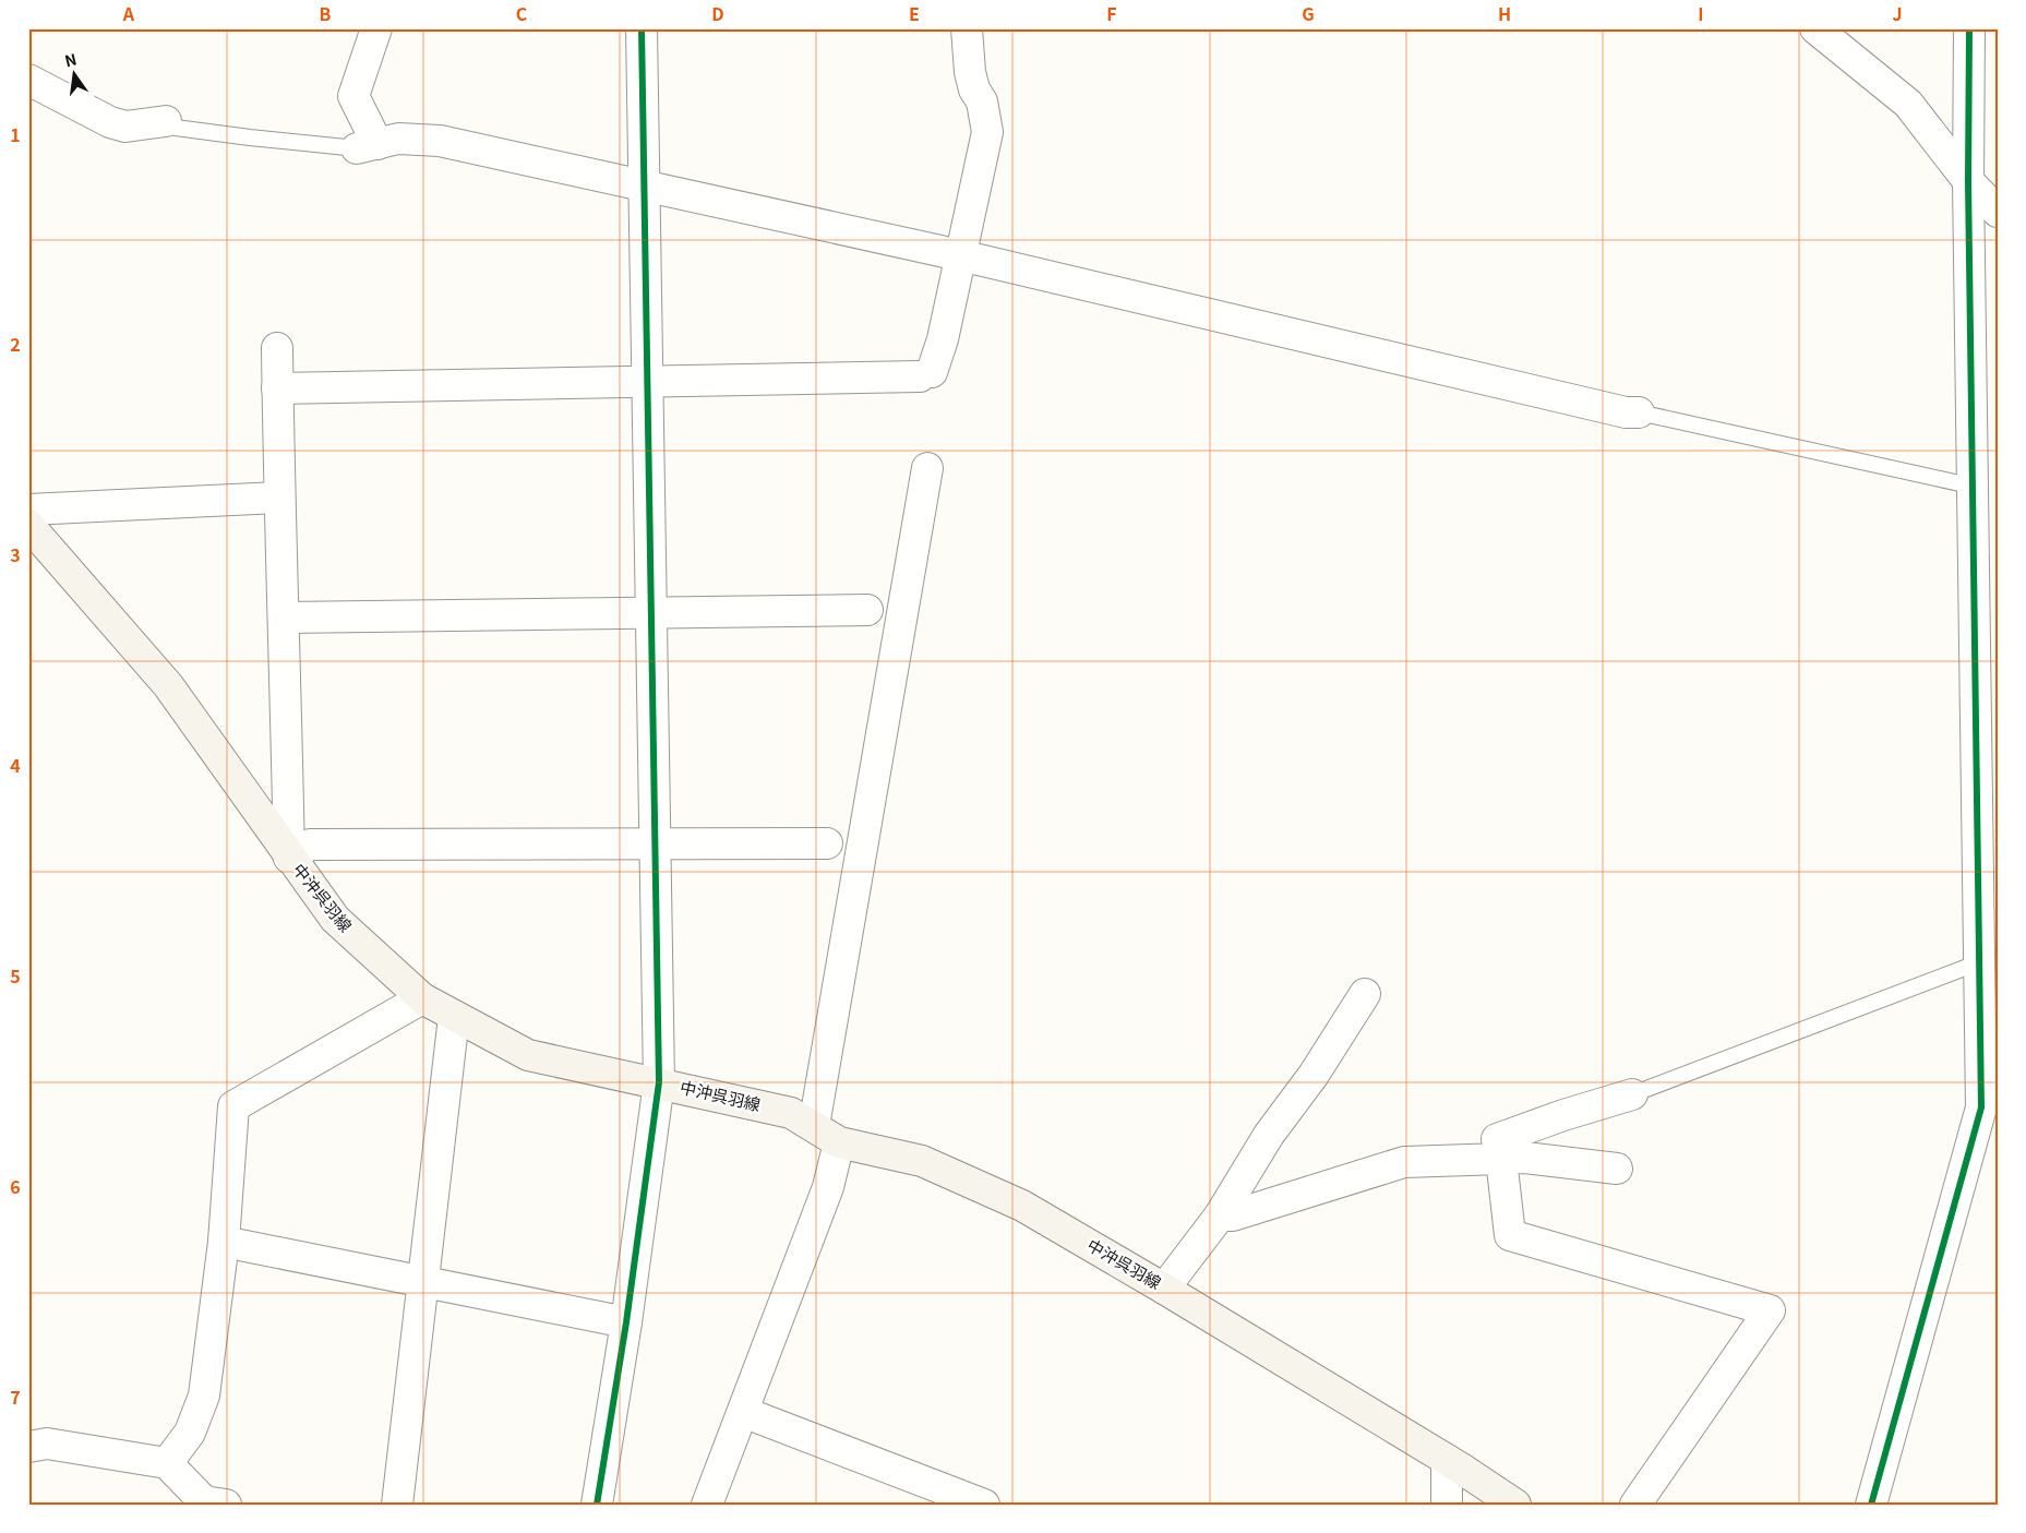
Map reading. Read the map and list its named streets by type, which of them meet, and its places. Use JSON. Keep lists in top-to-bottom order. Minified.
{"streets":{"main road":["中沖呉羽線"]},"north":"top","grid":{"columns":["A","B","C","D","E","F","G","H","I","J"],"rows":["1","2","3","4","5","6","7"]}}
